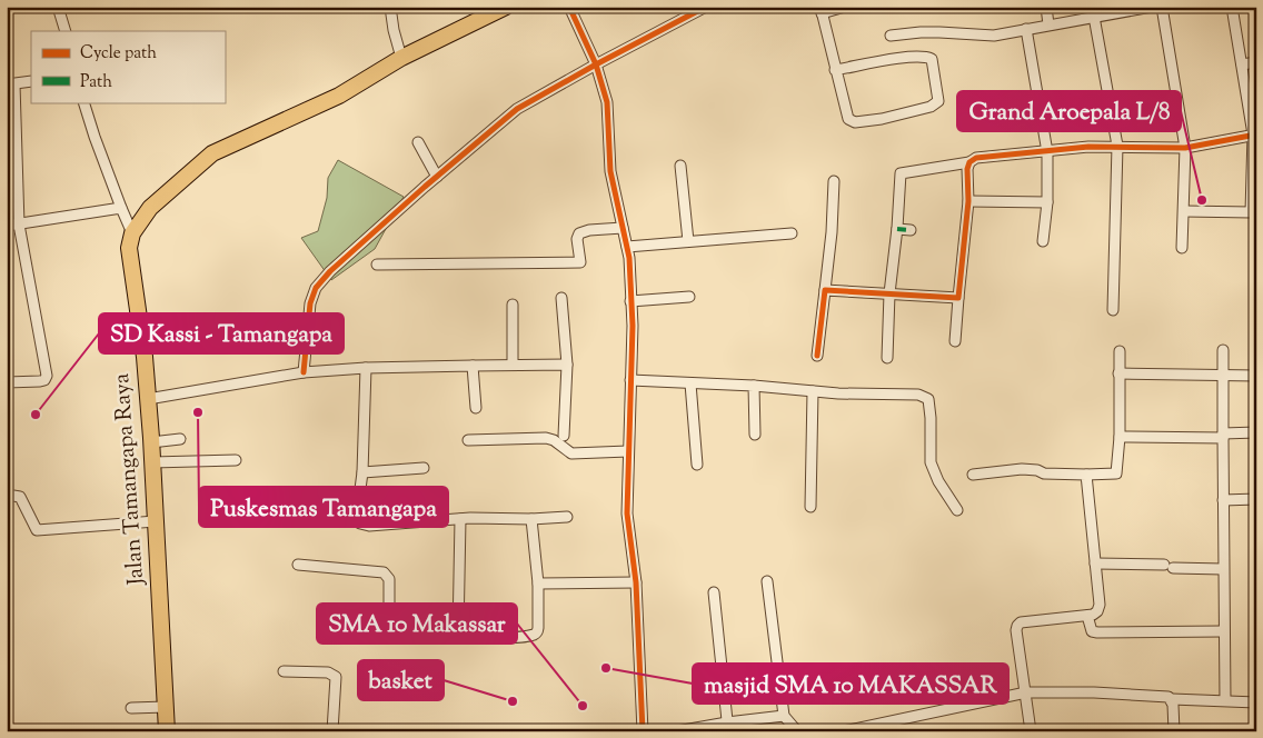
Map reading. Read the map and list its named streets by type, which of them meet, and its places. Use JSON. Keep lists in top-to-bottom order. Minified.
{"streets":{"main road":["Jalan Tamangapa Raya"]},"places":["Grand Aroepala L/8","Puskesmas Tamangapa","SD Kassi - Tamangapa","masjid SMA 10 MAKASSAR","basket","SMA 10 Makassar"],"legend":["Cycle path","Path"]}
